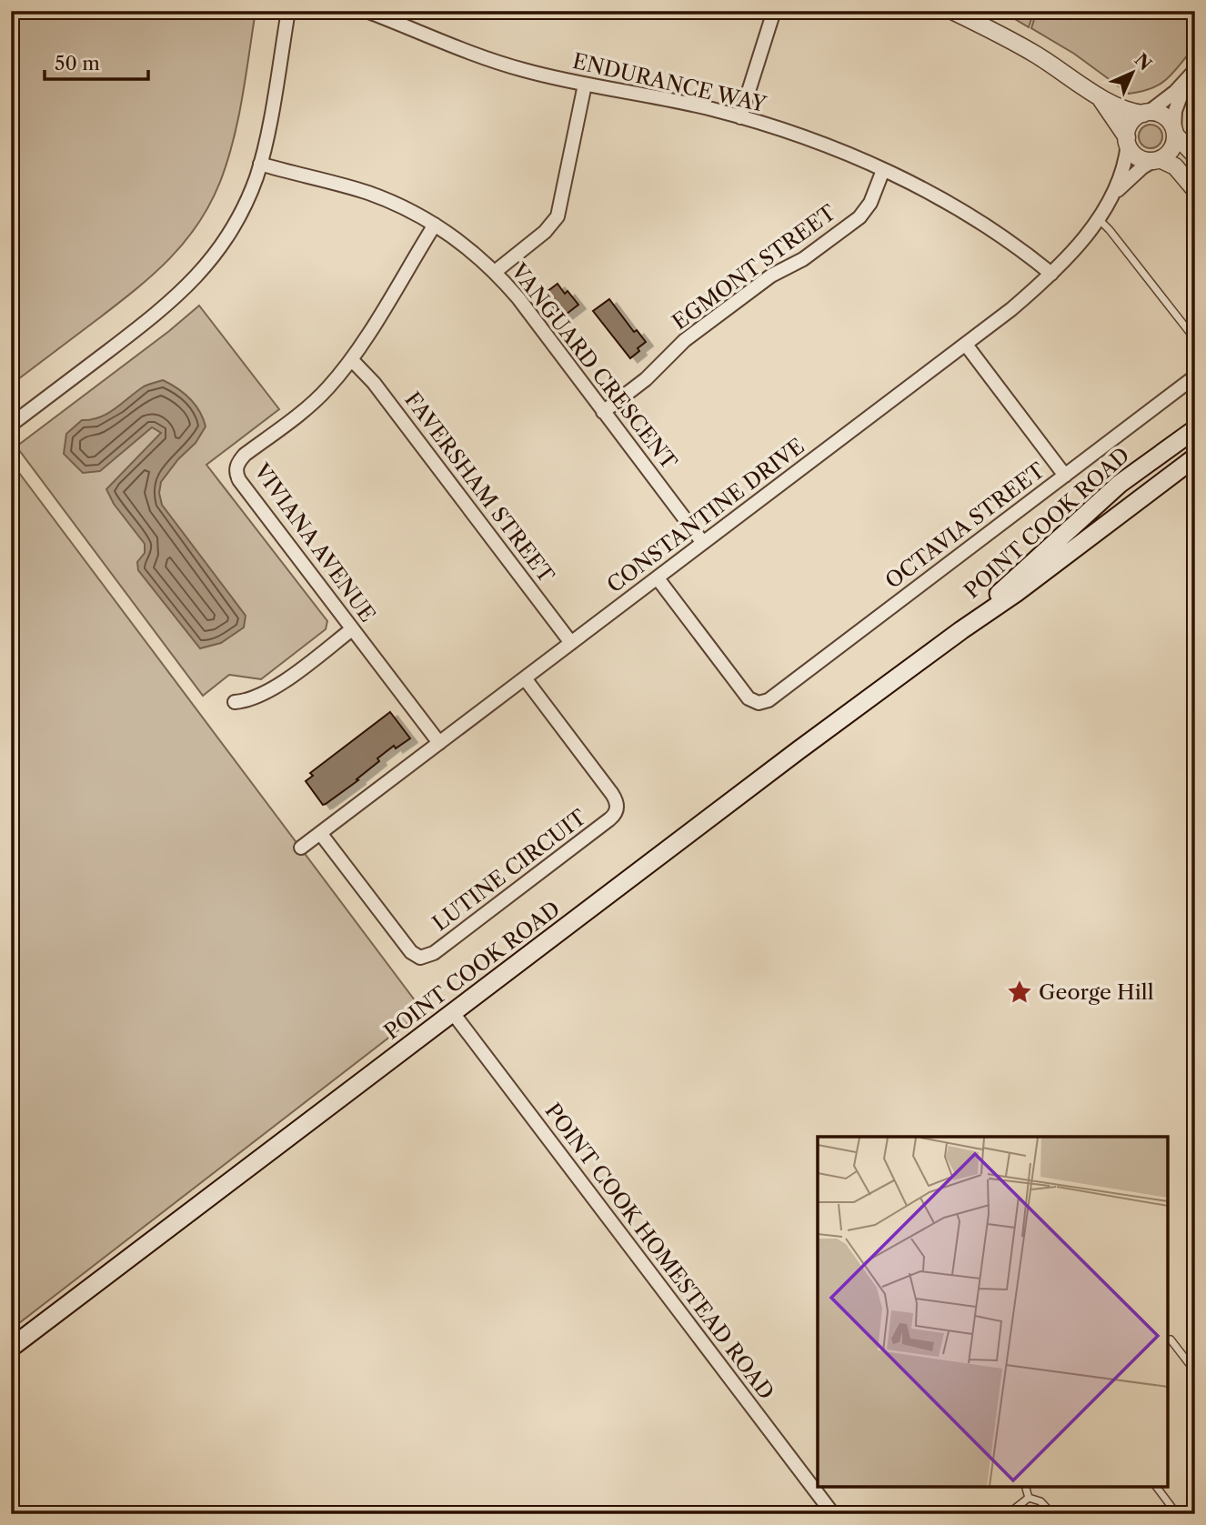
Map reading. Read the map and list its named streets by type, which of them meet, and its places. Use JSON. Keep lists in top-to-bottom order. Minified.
{"streets":{"main road":["POINT COOK ROAD"],"street":["ENDURANCE WAY","EGMONT STREET","VANGUARD CRESCENT","FAVERSHAM STREET","CONSTANTINE DRIVE","OCTAVIA STREET","VIVIANA AVENUE","LUTINE CIRCUIT","POINT COOK HOMESTEAD ROAD"]},"crossings":[["ENDURANCE WAY","EGMONT STREET"],["ENDURANCE WAY","CONSTANTINE DRIVE"],["EGMONT STREET","VANGUARD CRESCENT"],["VANGUARD CRESCENT","CONSTANTINE DRIVE"],["VANGUARD CRESCENT","VIVIANA AVENUE"],["FAVERSHAM STREET","CONSTANTINE DRIVE"],["FAVERSHAM STREET","VIVIANA AVENUE"],["CONSTANTINE DRIVE","OCTAVIA STREET"],["CONSTANTINE DRIVE","VIVIANA AVENUE"],["CONSTANTINE DRIVE","LUTINE CIRCUIT"],["POINT COOK ROAD","POINT COOK HOMESTEAD ROAD"]],"places":{"place":["George Hill"]},"scale_bar":"50 m","north":"top right"}
